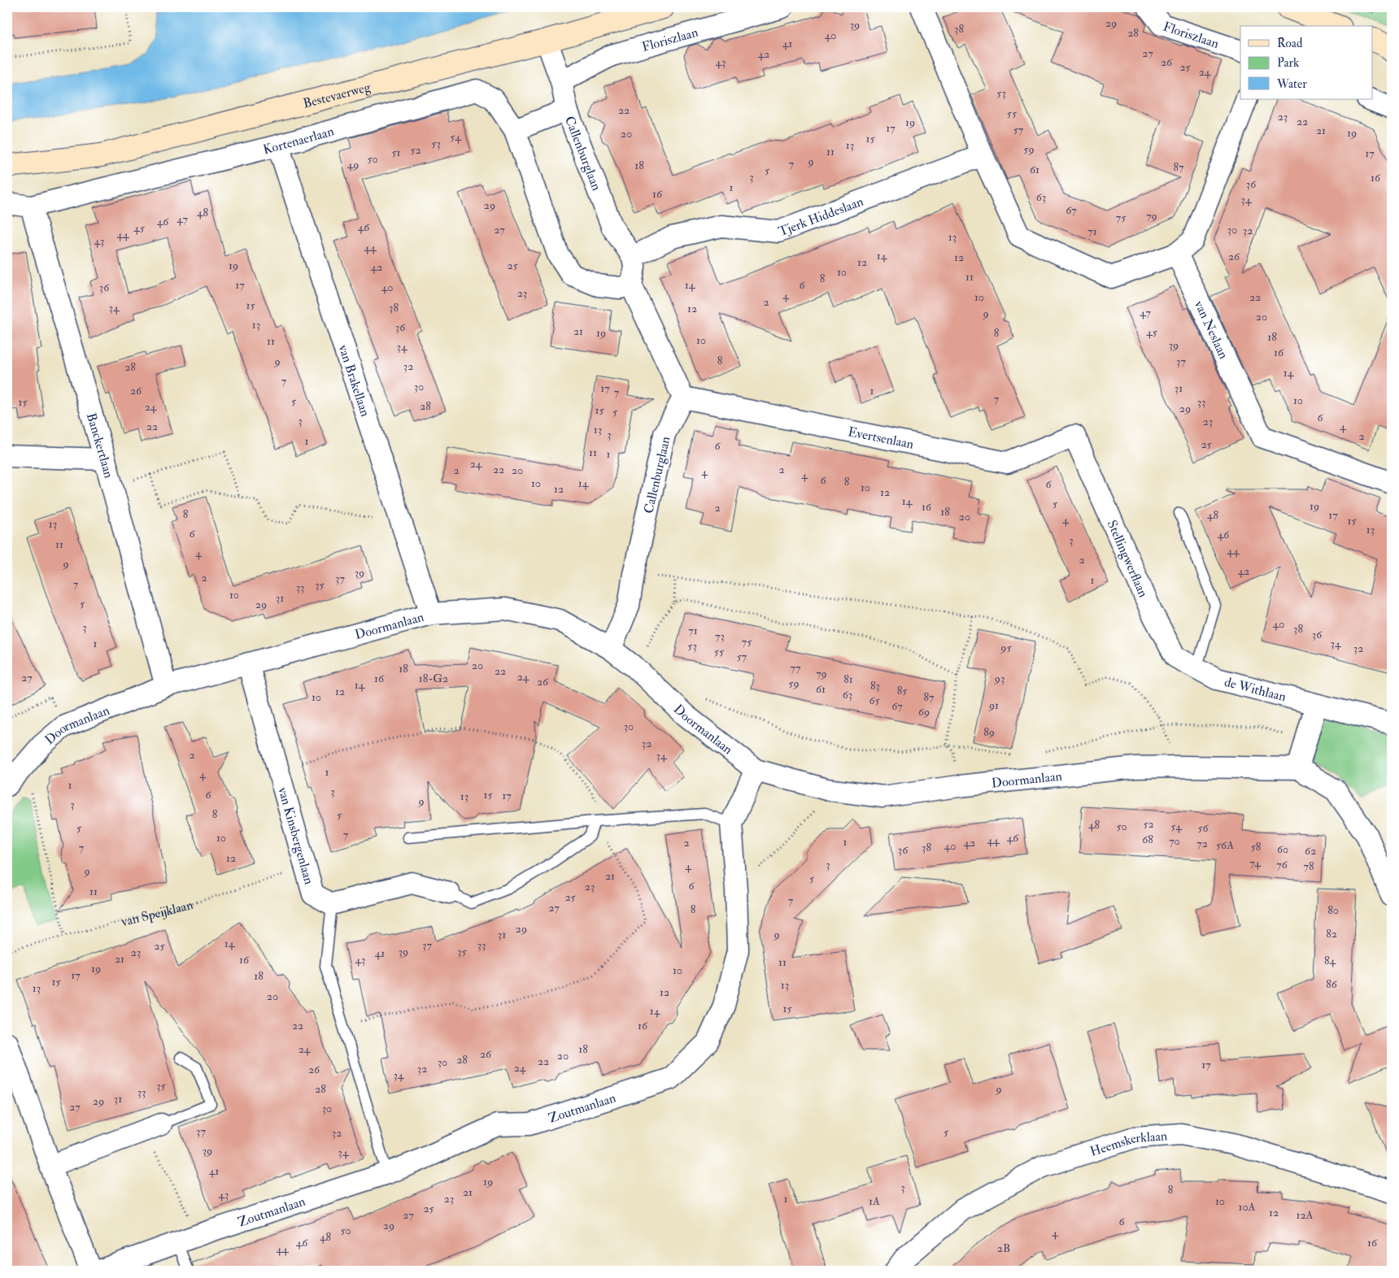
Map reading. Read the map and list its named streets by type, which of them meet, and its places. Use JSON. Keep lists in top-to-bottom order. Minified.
{"streets":{"street":["Floriszlaan","Bestevaerweg","Kortenaerlaan","Callenburglaan","Tjerk Hiddeslaan","van Neslaan","van Brakellaan","Evertsenlaan","Banckertlaan","Stellingwerflaan","Doormanlaan","de Withlaan","van Kinsbergenlaan","Zoutmanlaan","Heemskerklaan"],"path":["van Speijklaan"]},"crossings":[["Floriszlaan","Callenburglaan"],["Bestevaerweg","Callenburglaan"],["Kortenaerlaan","van Brakellaan"],["Kortenaerlaan","Banckertlaan"],["Callenburglaan","Tjerk Hiddeslaan"],["Callenburglaan","Evertsenlaan"],["Callenburglaan","Doormanlaan"],["van Brakellaan","Doormanlaan"],["Evertsenlaan","Stellingwerflaan"],["Banckertlaan","Doormanlaan"],["Stellingwerflaan","de Withlaan"],["Doormanlaan","van Kinsbergenlaan"],["Doormanlaan","Zoutmanlaan"],["van Kinsbergenlaan","van Speijklaan"]],"house_numbers":["29","39","38","28","40","41","27","42","43","26","25","24","53","22","55","23","22","19","17","57","21","19","20","54","15","53","13","59","52","11","51","17","50","9","7","49","18","87","61","5","3","16","36","1","16","63","34","29","67","48","79","75","47","46","46","45","27","30","32","71","44","13","43","44","14","26","12","12","19","25","42","10","11","8","17","14","6","36","40","23","4","10","22","2","15","34","38","12","47","9","20","13","36","21","45","19","8","18","10","11","39","34","16","8","9","37","32","28","14","7","30","17","31","26","1","7","7","10","5","15","33","28","24","29","15","5","6","3","23","22","4","13","3","2","1","25","6","11","1","24","22","2","2","20","4","4","6","8","10","14","6","10","12","12","14","5","19","16","2","18","8","48","17","20","4","15","13","13","6","46","3","11","44","4","2","9","42","39","2","37","1","7","35","33","10","31","5","29","40","3","38","71","36","73","75","1","34","53","95","32","55","57","20","77","18","22","79","24","27","16","18-G2","93","81","26","59","14","83","61","85","12","63","10","87","65","91","67","69","30","89","32","2","34","1","4","1","3","6","15","17","13","9","3","8","5","52","48","50","54","5","56","7","10","46","68","44","70","1","2","42","72","56A","40","58","7","38","60","36","62","12","74","3","76","4","78","9","21","5","6","23","11","25","7","27","8","80","29","82","31","9","14","37","33","25","39","35","23","41","21","16","43","84","11","19","10","17","18","15","86","13","13","12","20","15","14","22","16","24","18","26","20","28","22","30","17","24","32","26","34","35","28","9","33","31","29","27","30","37","5","32","39","34","41","19","3","8","21","43","23","1","1A","10","10A","25","12","27","12A","6","29","50","4","48","46","16","2B","44"],"legend":["Road","Park","Water"]}
